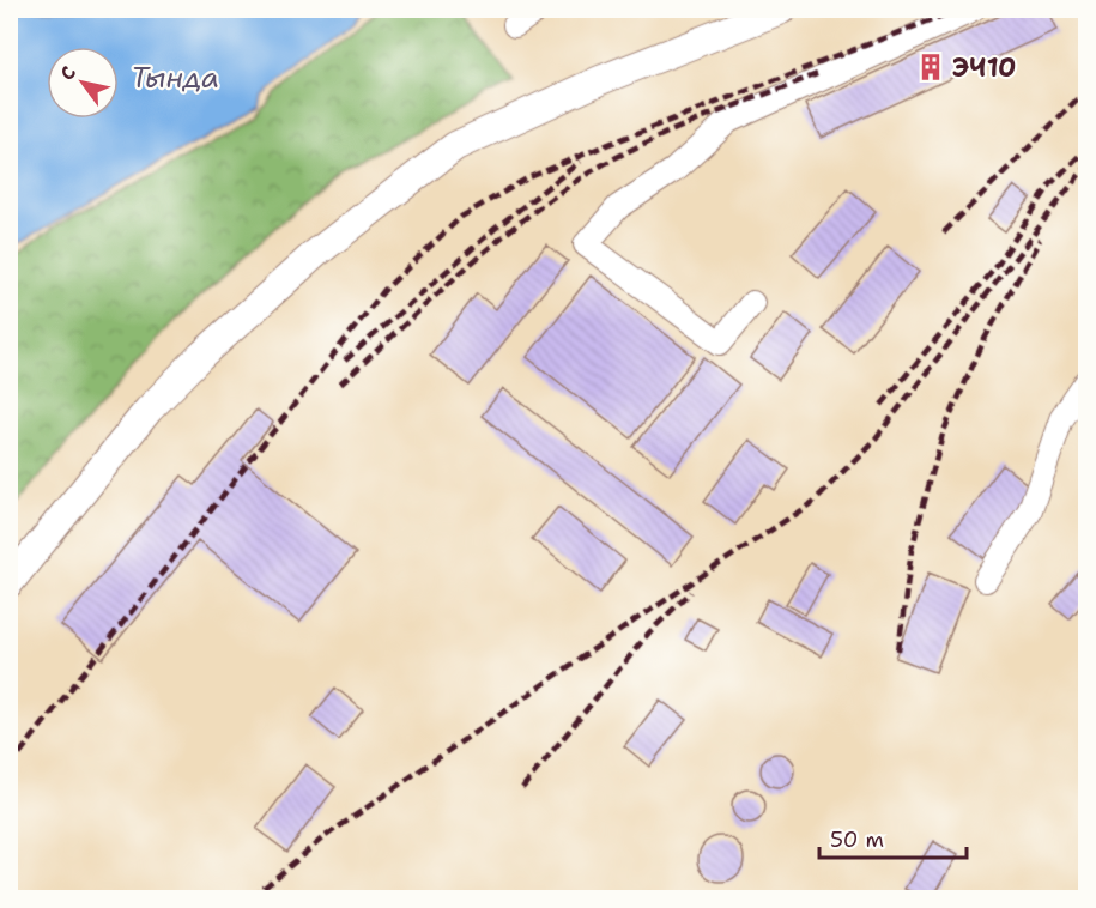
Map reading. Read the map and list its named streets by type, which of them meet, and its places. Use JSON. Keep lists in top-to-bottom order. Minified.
{"water":["Тында"],"places":{"building":["ЭЧ10"]},"scale_bar":"50 m","north":"top left"}
